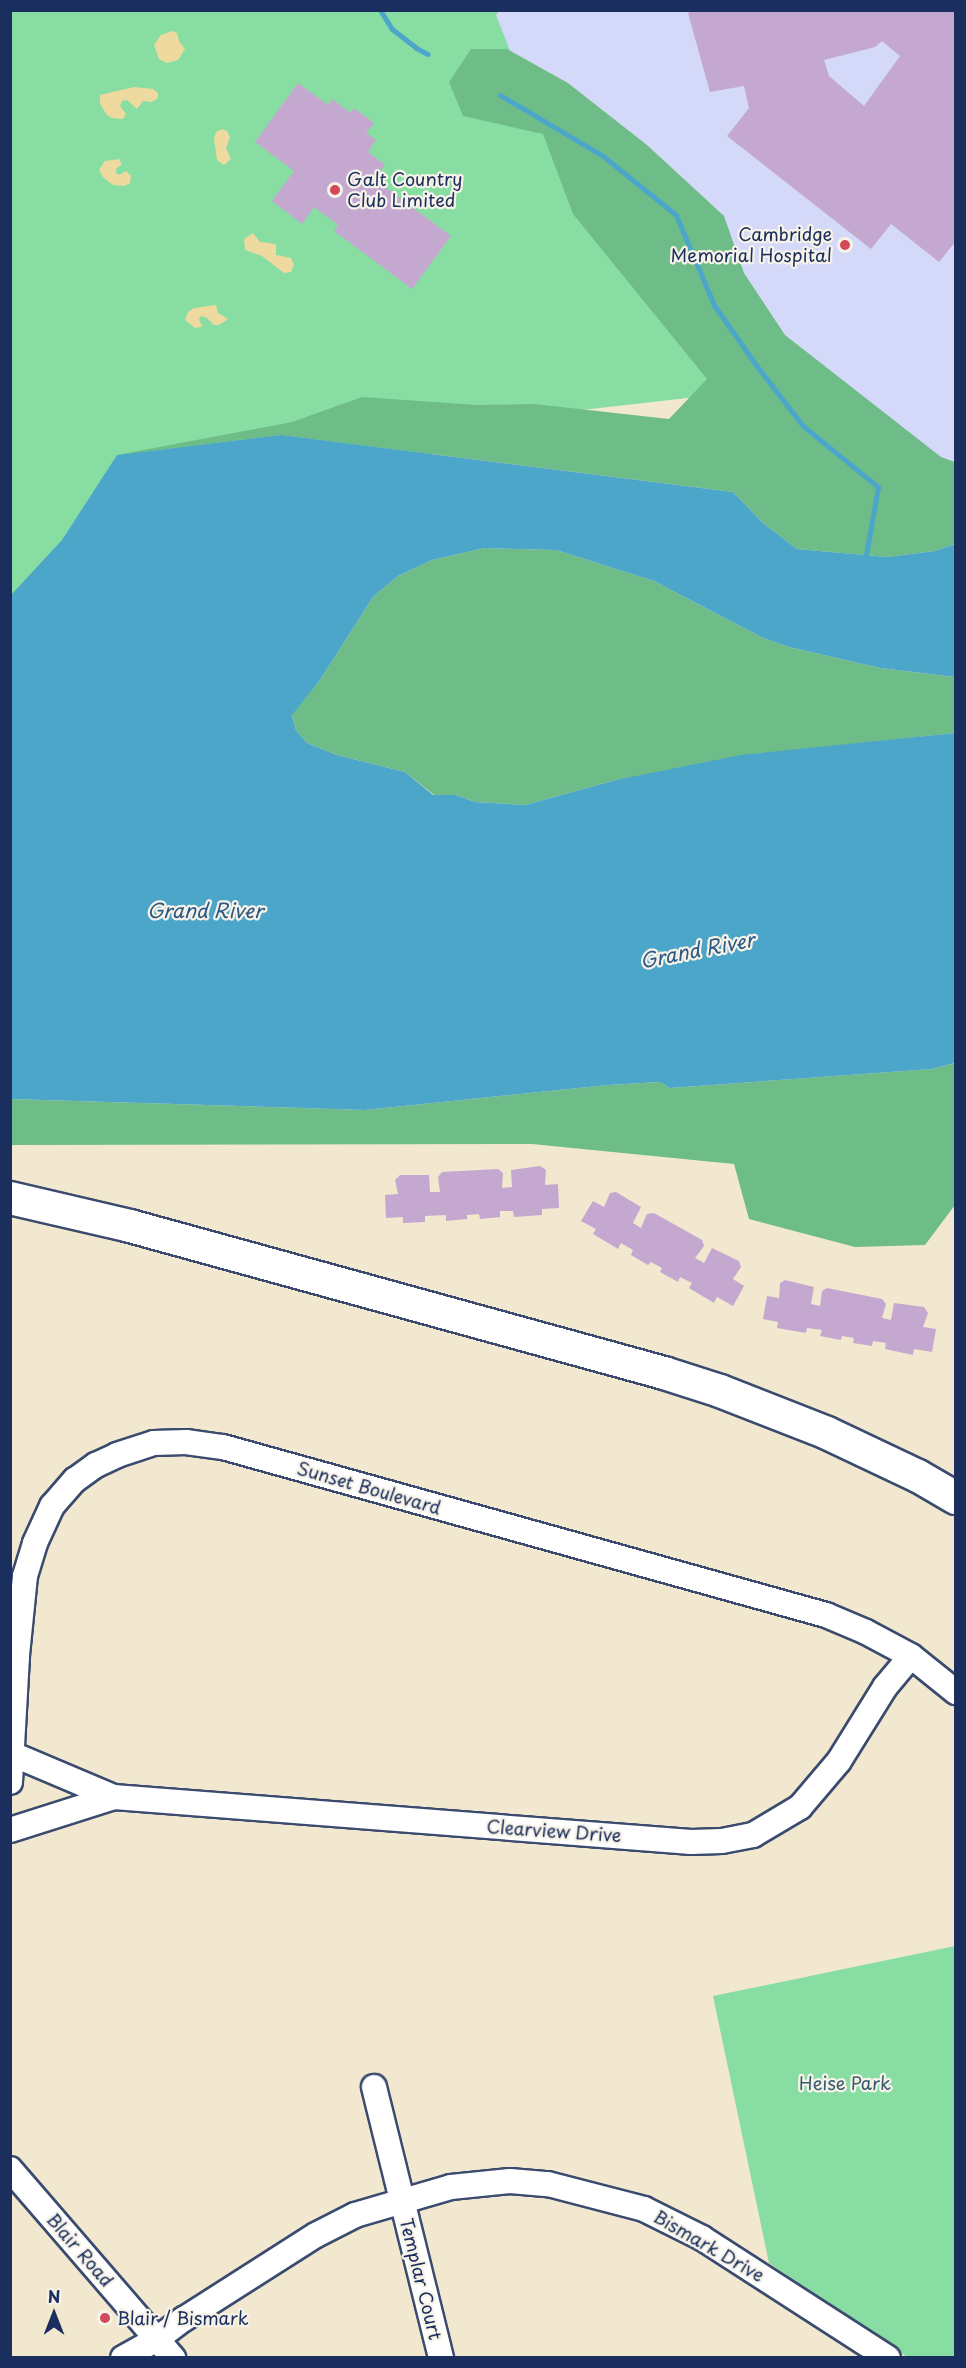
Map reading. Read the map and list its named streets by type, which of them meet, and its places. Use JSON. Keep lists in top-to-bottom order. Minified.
{"streets":{"street":["Sunset Boulevard","Clearview Drive","Bismark Drive","Blair Road","Templar Court"]},"crossings":[["Sunset Boulevard","Clearview Drive"],["Bismark Drive","Blair Road"],["Bismark Drive","Templar Court"]],"water":["Grand River"],"parks":["Heise Park"],"places":["Galt Country Club Limited","Cambridge Memorial Hospital","Blair / Bismark"],"north":"top"}
